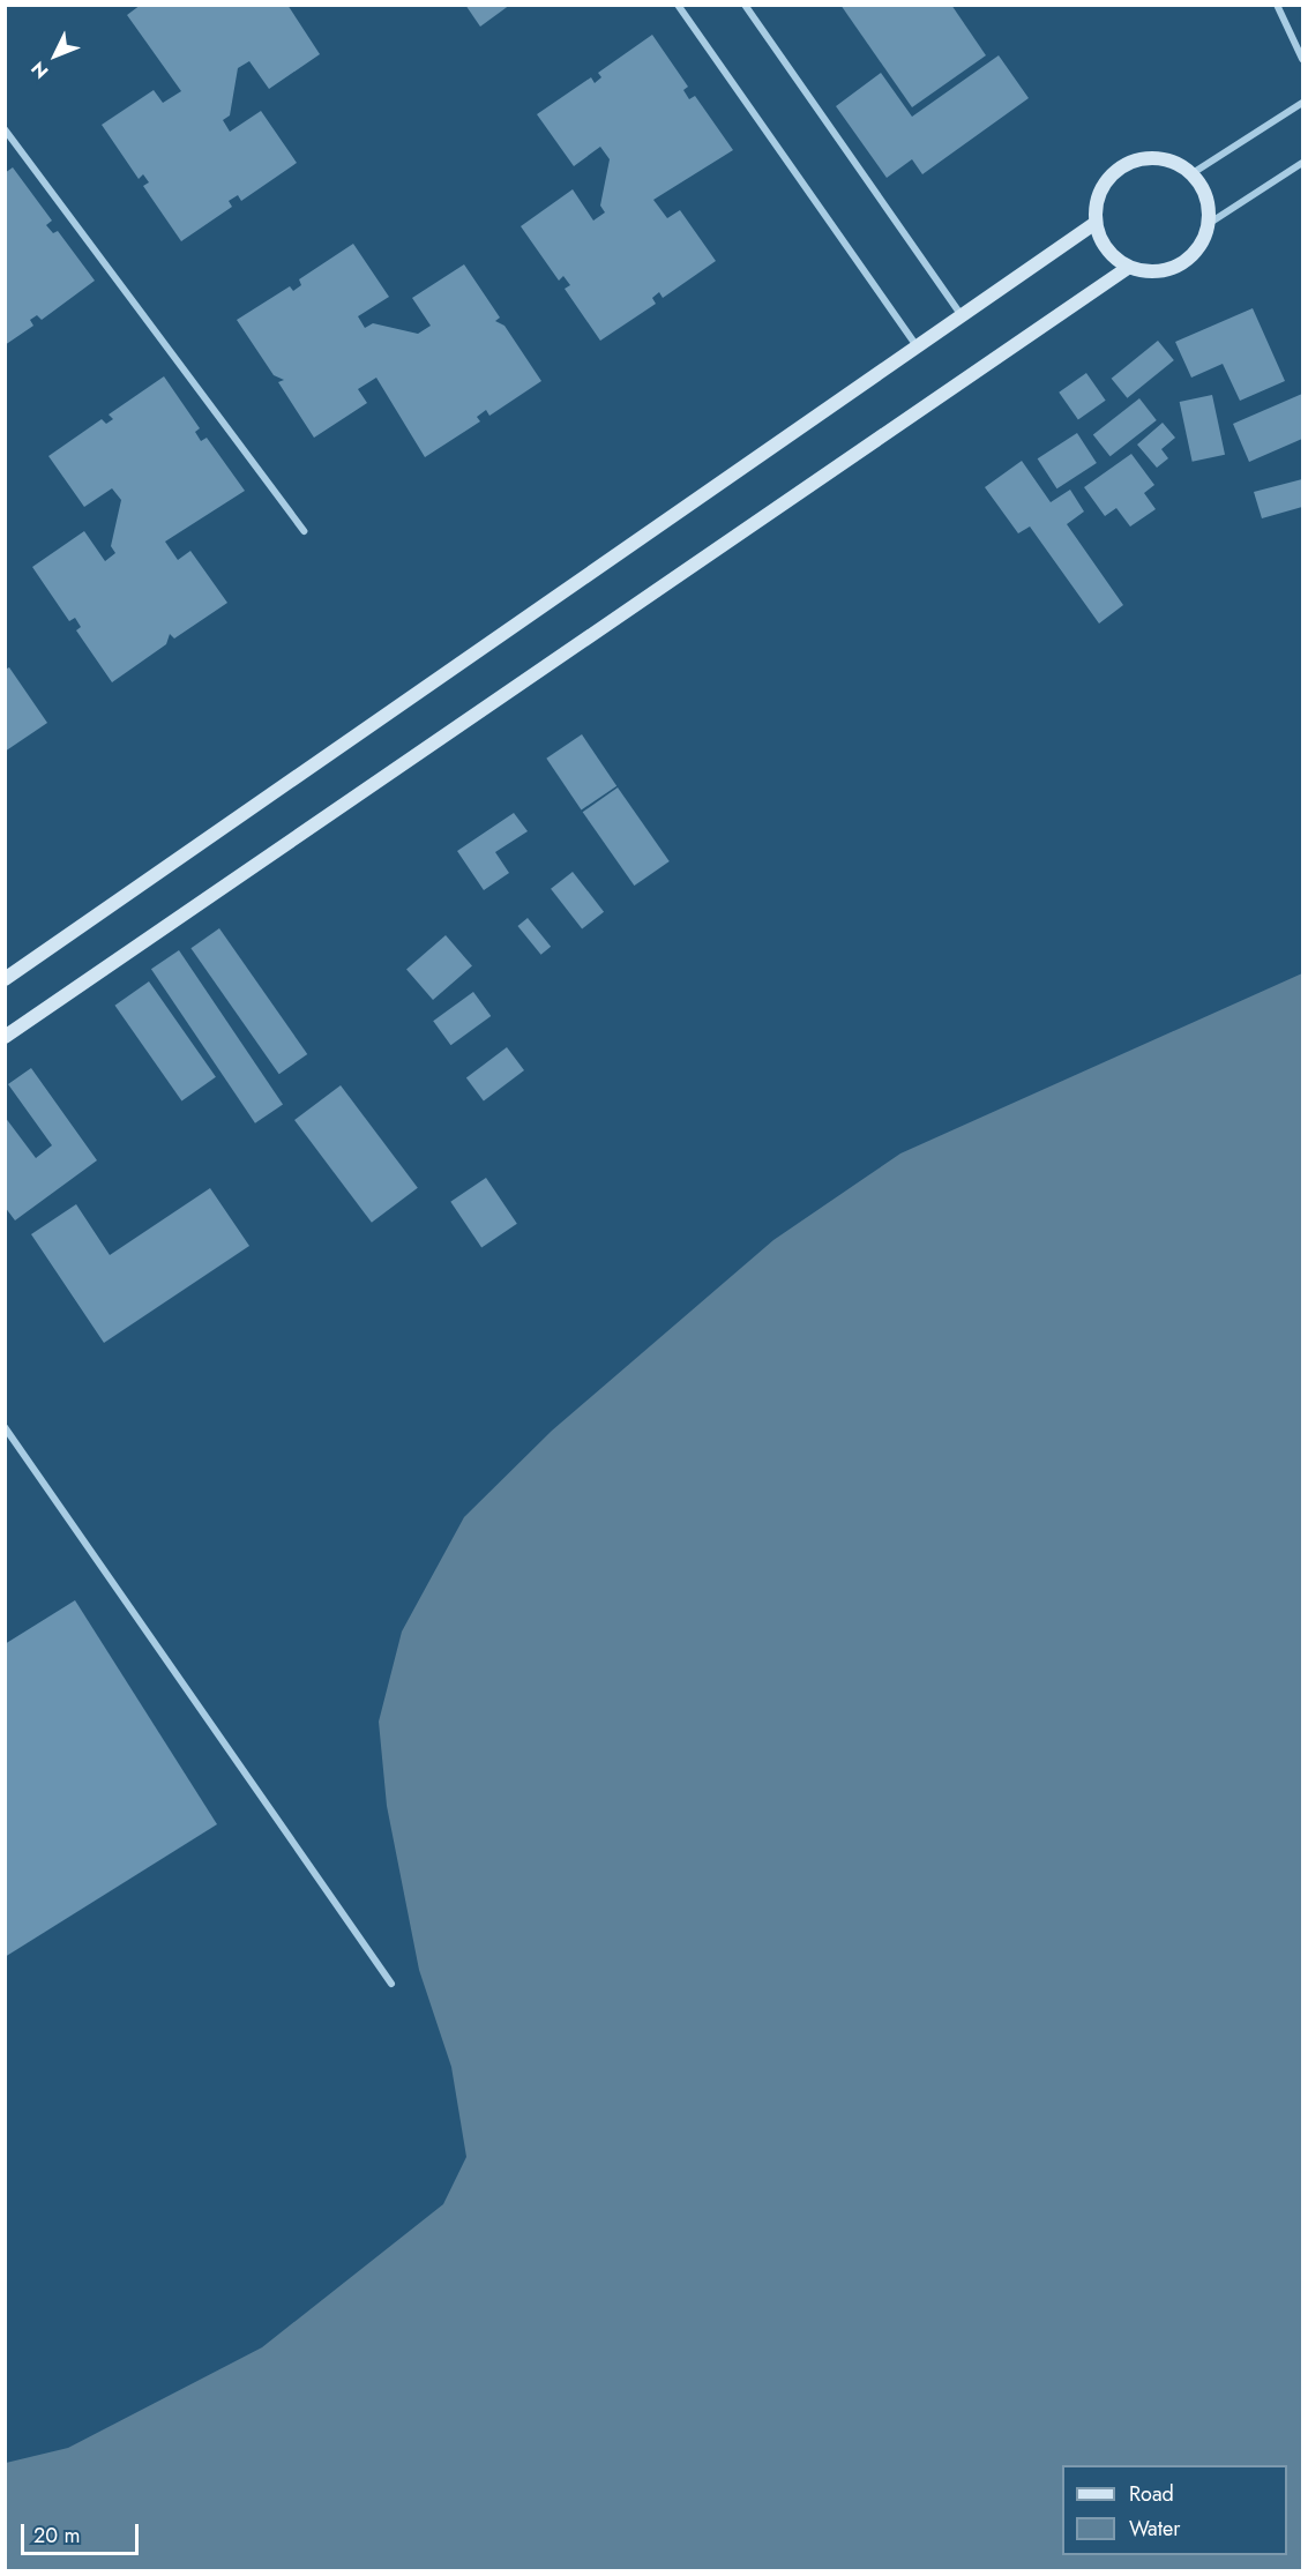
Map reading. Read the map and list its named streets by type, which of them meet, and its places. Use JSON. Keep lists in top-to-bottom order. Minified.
{"legend":["Road","Water"],"scale_bar":"20 m","north":"bottom left"}
